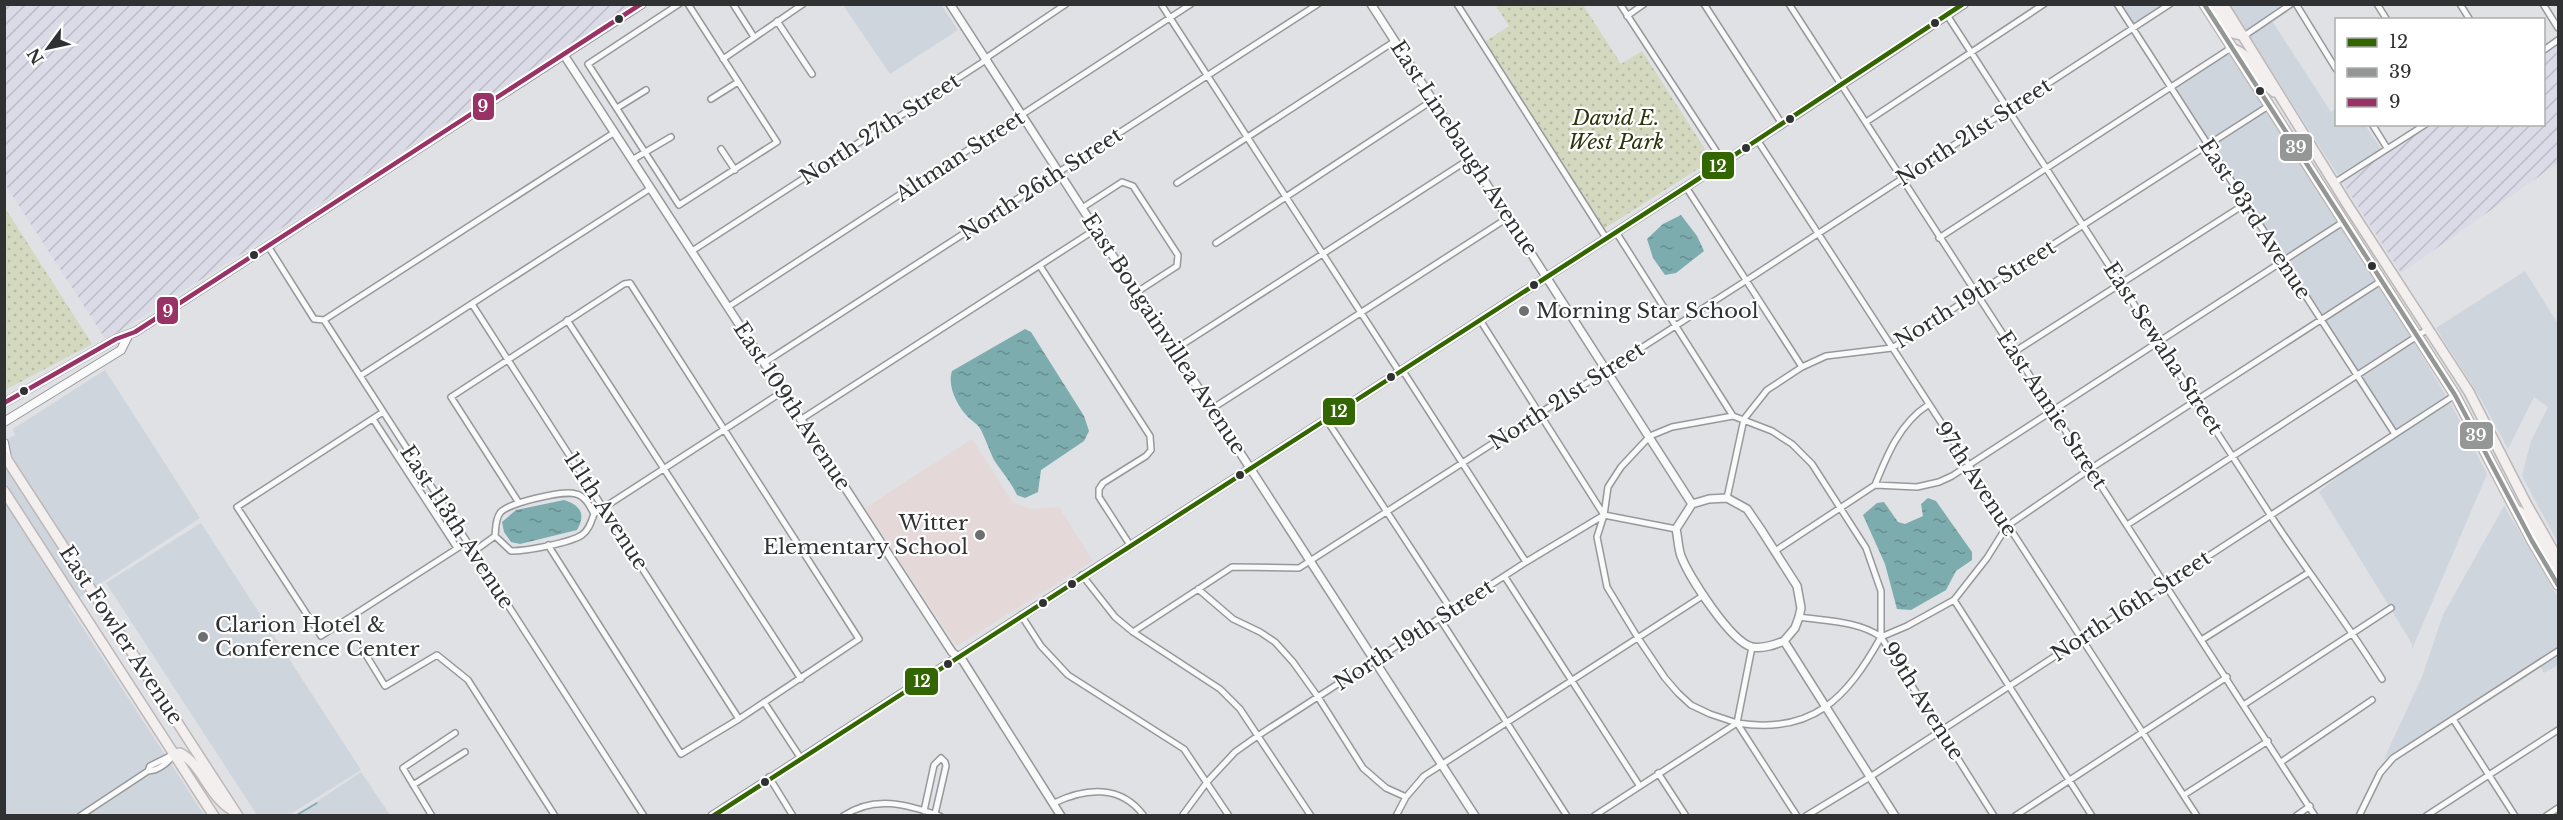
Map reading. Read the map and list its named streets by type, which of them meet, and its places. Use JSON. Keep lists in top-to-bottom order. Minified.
{"streets":{"main road":["East Fowler Avenue"],"street":["North 27th Street","North 21st Street","East Linebaugh Avenue","Altman Street","North 26th Street","East 93rd Avenue","North 19th Street","East Bougainvillea Avenue","East Sewaha Street","East 109th Avenue","East Annie Street","97th Avenue","111th Avenue","East 113th Avenue","North 16th Street","99th Avenue"]},"crossings":[["North 27th Street","East Bougainvillea Avenue"],["North 27th Street","East 109th Avenue"],["North 21st Street","East Linebaugh Avenue"],["North 21st Street","East 93rd Avenue"],["North 21st Street","East Bougainvillea Avenue"],["North 21st Street","East Sewaha Street"],["North 21st Street","East Annie Street"],["North 21st Street","97th Avenue"],["Altman Street","East Bougainvillea Avenue"],["Altman Street","East 109th Avenue"],["North 26th Street","East Bougainvillea Avenue"],["North 26th Street","East 109th Avenue"],["East 93rd Avenue","North 19th Street"],["East 93rd Avenue","North 16th Street"],["North 19th Street","East Bougainvillea Avenue"],["North 19th Street","East Sewaha Street"],["North 19th Street","East Annie Street"],["North 19th Street","97th Avenue"],["North 19th Street","99th Avenue"],["East Sewaha Street","North 16th Street"],["East Annie Street","North 16th Street"],["97th Avenue","North 16th Street"],["North 16th Street","99th Avenue"]],"parks":["David E. West Park"],"places":["Morning Star School","Witter Elementary School","Clarion Hotel & Conference Center"],"lines":["transit line 12","transit line 39","transit line 9"],"legend":["12","39","9"],"north":"bottom left"}
